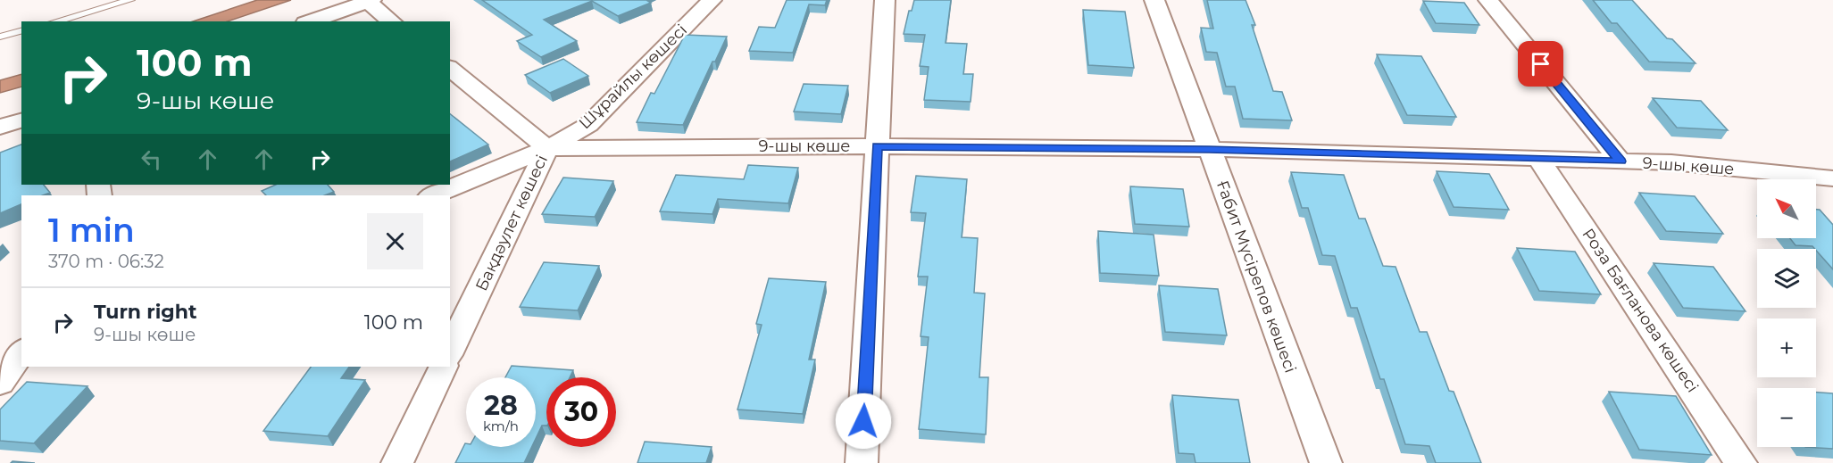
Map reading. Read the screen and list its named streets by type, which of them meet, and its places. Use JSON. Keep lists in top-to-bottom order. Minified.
{"streets":{"street":["Шұрайлы көшесі","9-шы көше","Бақдәулет көшесi","Ғабит Мүсірепов көшесi","Роза Бағланова көшесi"]},"crossings":[["Шұрайлы көшесі","9-шы көше"],["Шұрайлы көшесі","Бақдәулет көшесi"],["9-шы көше","Бақдәулет көшесi"],["9-шы көше","Ғабит Мүсірепов көшесi"],["9-шы көше","Роза Бағланова көшесi"]],"north":"top left","page":{"turn":["100 m","9-шы көше"],"map_buttons":["+","−"],"heading":["1 min","370 m · 06:32"],"list":[{"name":"Turn right","note":"9-шы көше","value":"100 m"}],"speed":"28 km/h","limit":"30"}}
